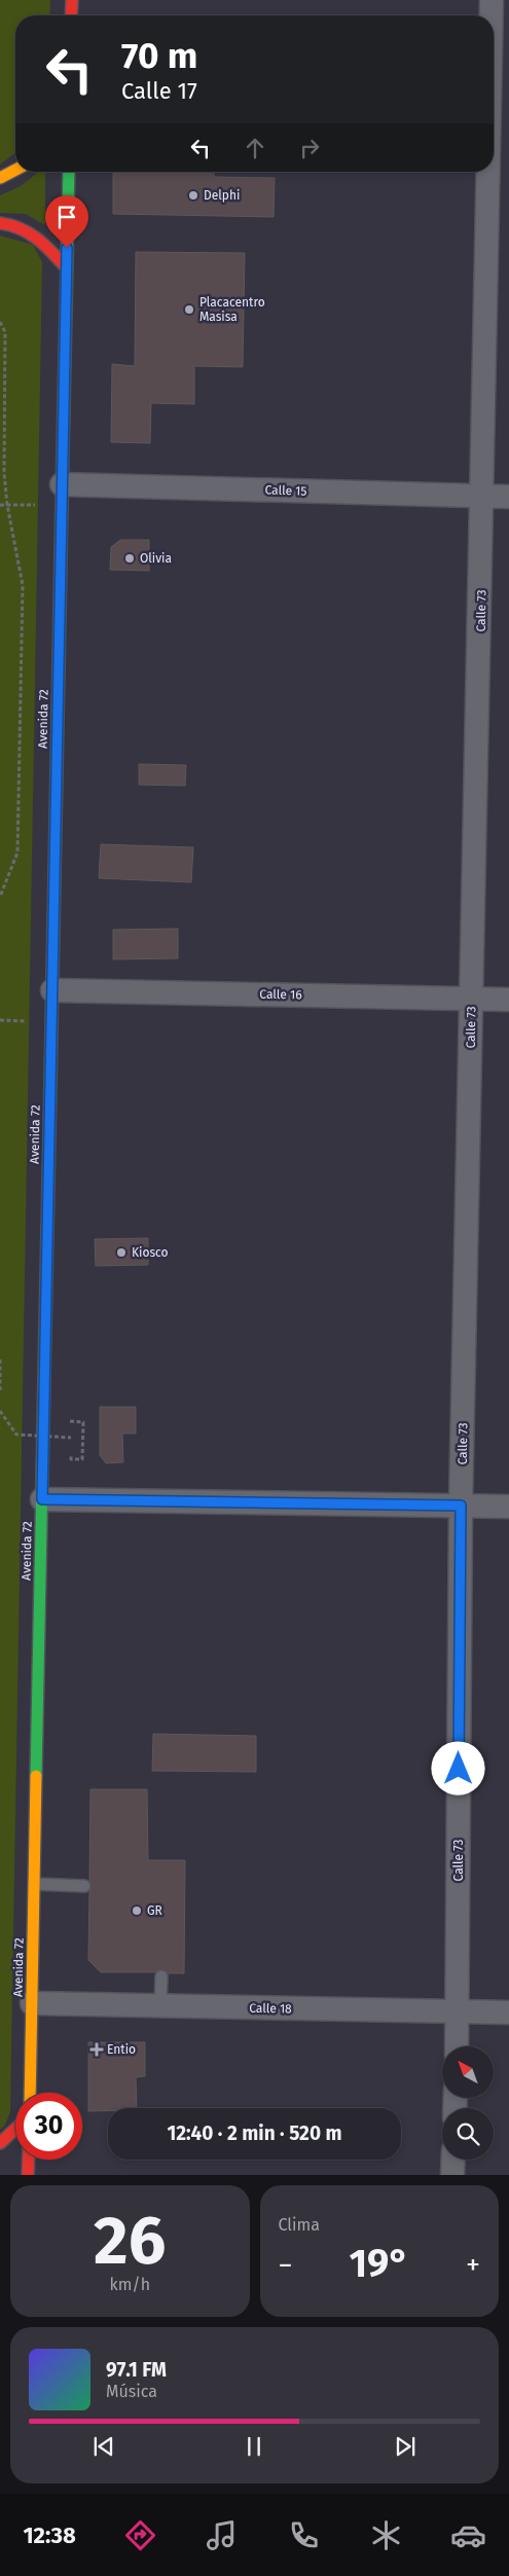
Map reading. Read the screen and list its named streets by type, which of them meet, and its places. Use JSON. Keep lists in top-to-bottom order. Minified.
{"streets":{"highway":["Avenida 72"],"street":["Calle 15","Calle 73","Calle 16","Calle 18"]},"crossings":[["Calle 15","Calle 73"],["Calle 15","Avenida 72"],["Calle 73","Calle 16"],["Calle 73","Calle 18"],["Avenida 72","Calle 16"],["Avenida 72","Calle 18"]],"places":{"other":["Delphi","Placacentro Masisa","Olivia","Kiosco","GR"],"health":["Entio"]},"north":"top left","page":{"turn":["70 m","Calle 17"],"limit":"30","trip":"12:40 · 2 min · 520 m","tile":[["26","km/h"],"Clima"],"heat":["−","19°","+"],"song":["97.1 FM","Música"],"tabs":"12:38"}}
